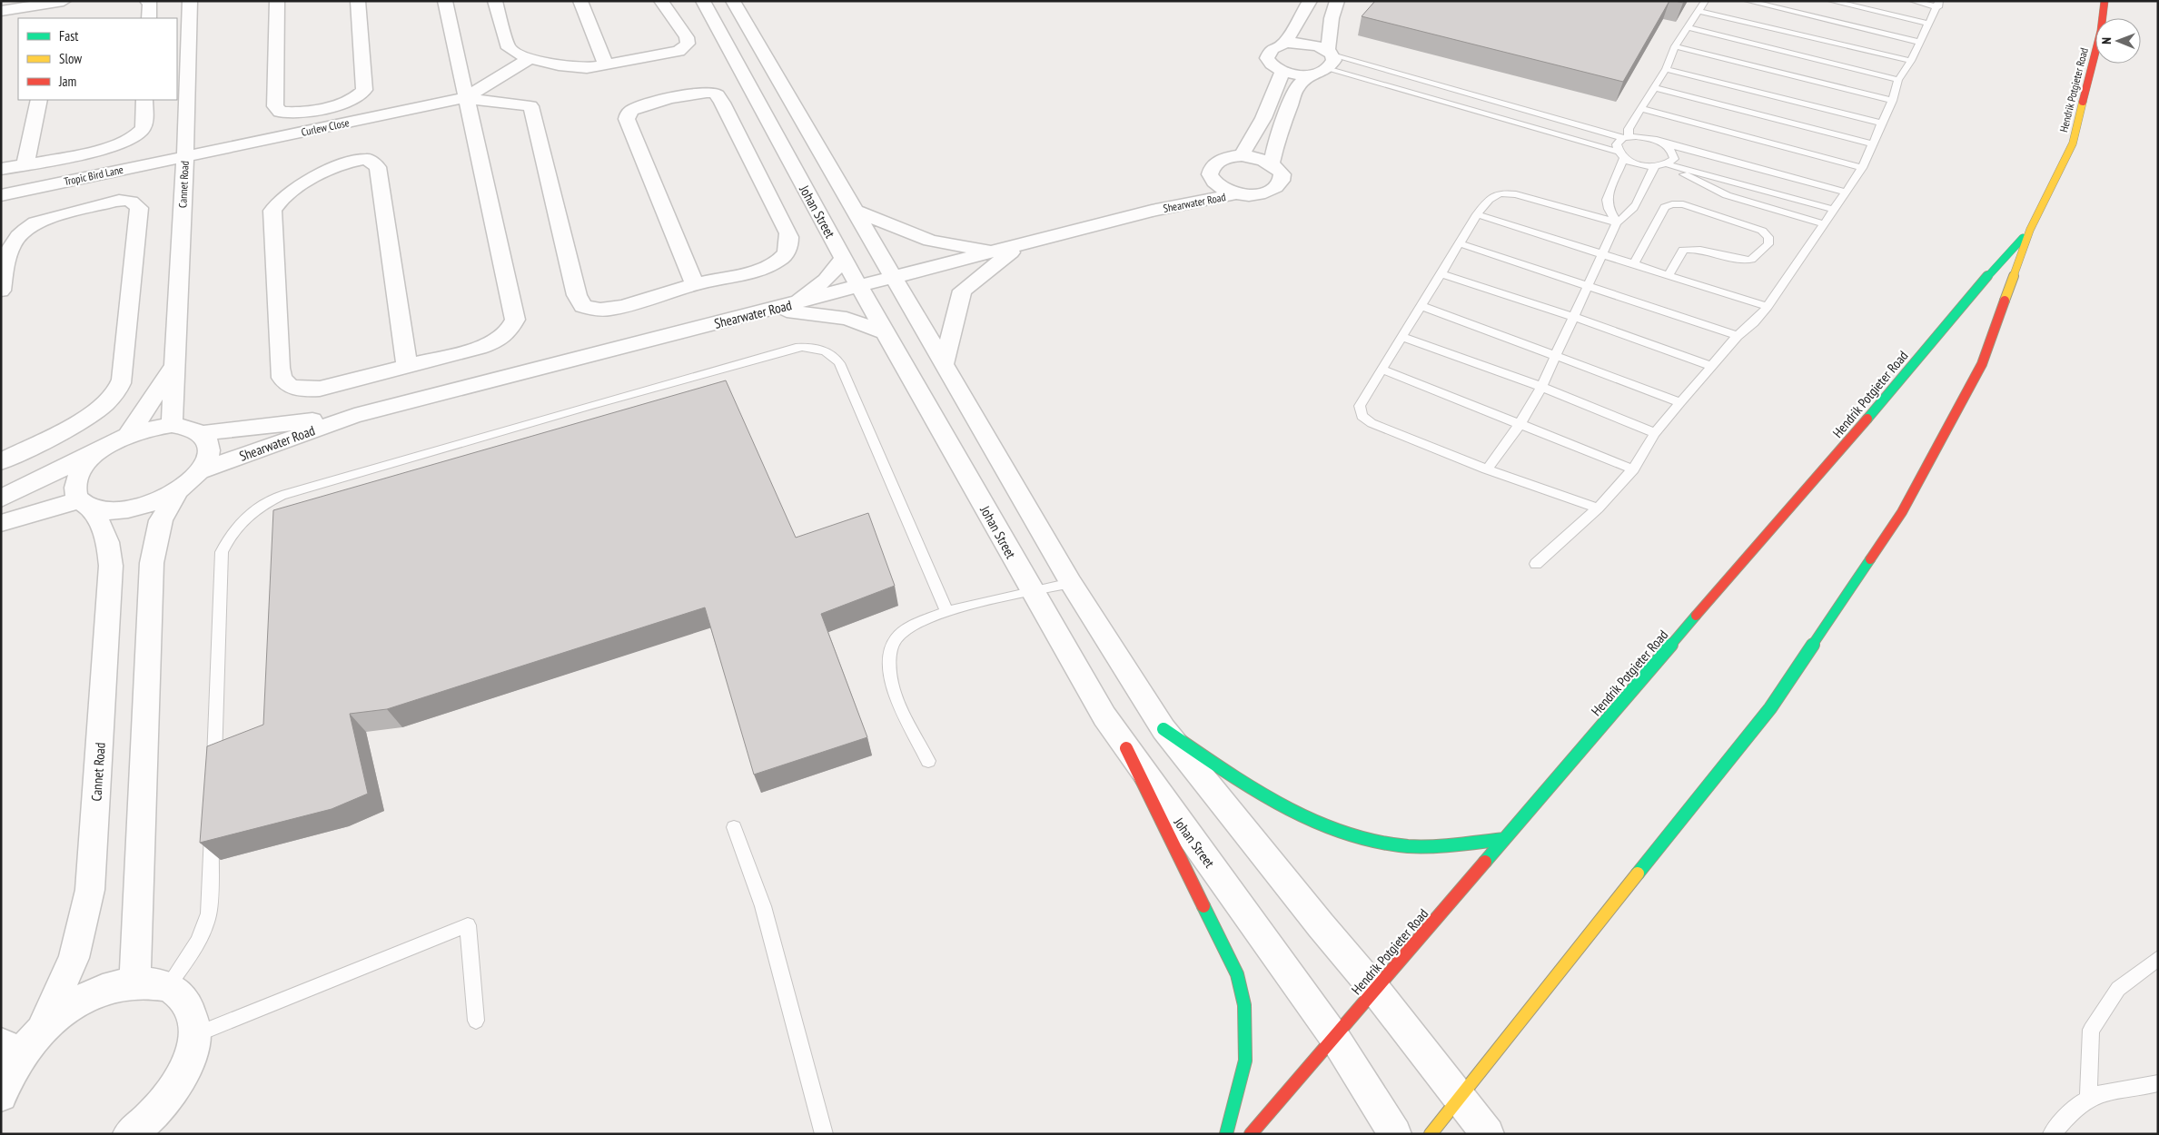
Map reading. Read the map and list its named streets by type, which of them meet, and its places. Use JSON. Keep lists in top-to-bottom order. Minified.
{"streets":{"main road":["Hendrik Potgieter Road"],"street":["Curlew Close","Tropic Bird Lane","Cannet Road","Shearwater Road","Johan Street"]},"crossings":[["Hendrik Potgieter Road","Johan Street"],["Curlew Close","Tropic Bird Lane"],["Curlew Close","Cannet Road"],["Tropic Bird Lane","Cannet Road"],["Shearwater Road","Johan Street"]],"legend":["Fast","Slow","Jam"],"north":"left"}
